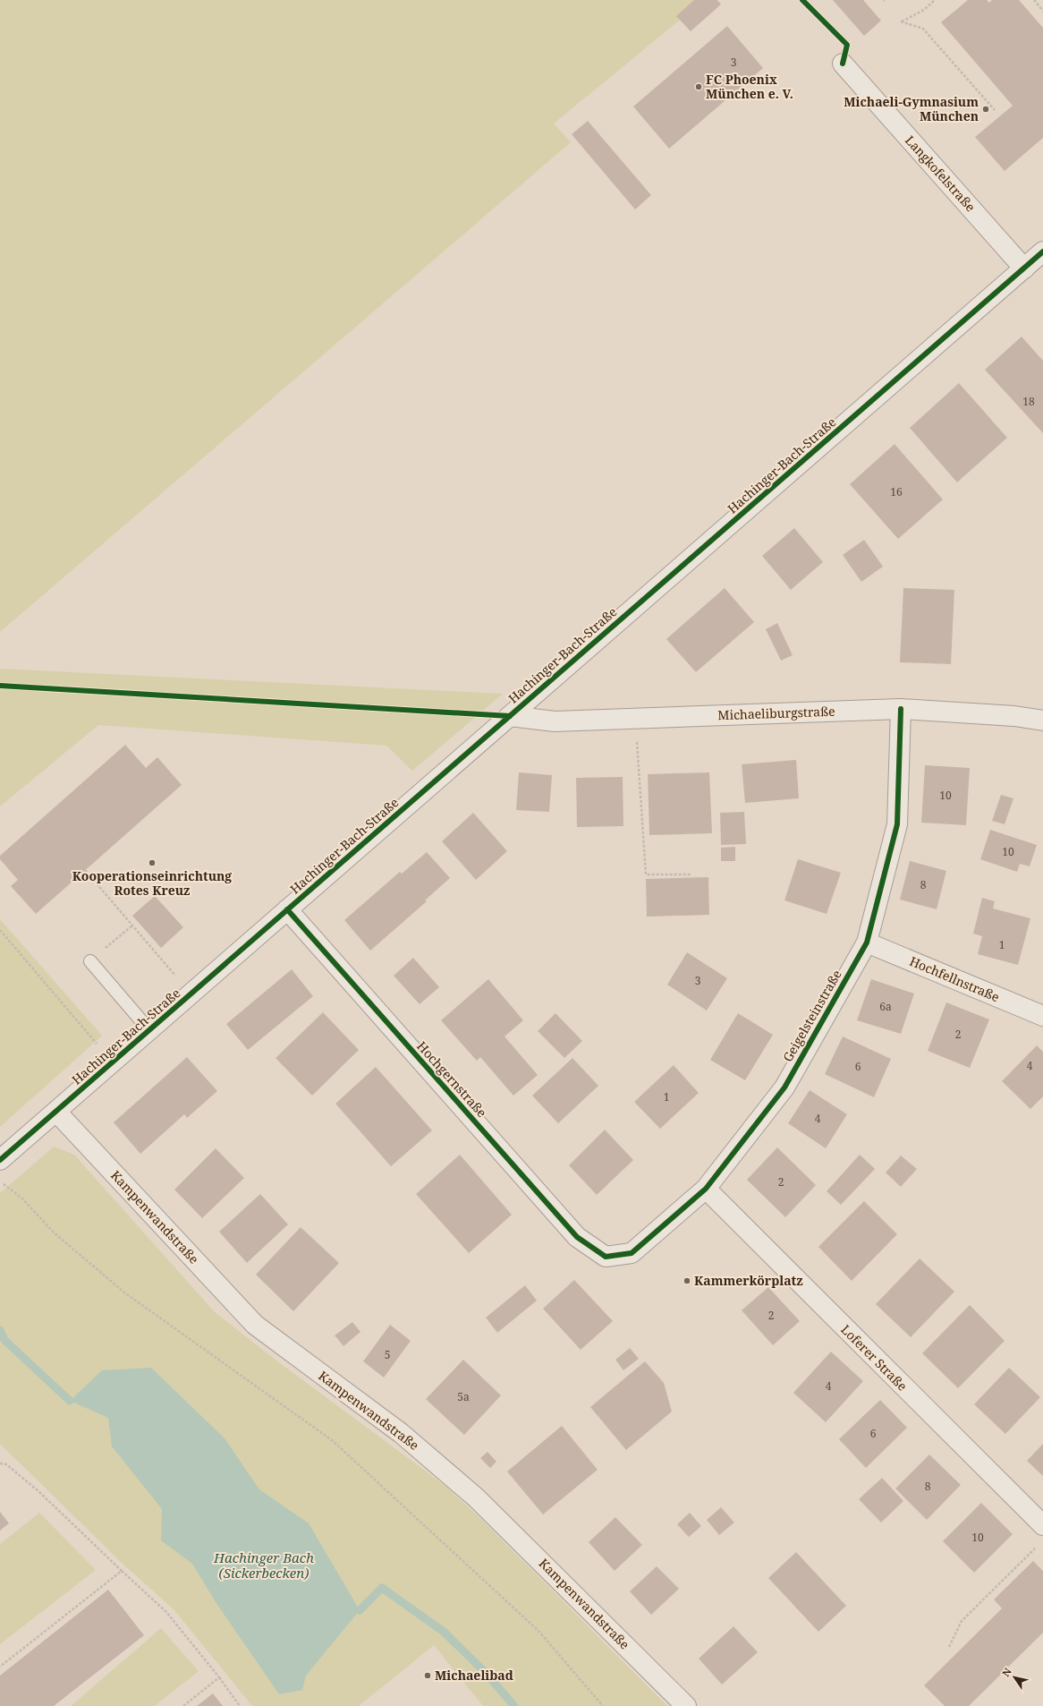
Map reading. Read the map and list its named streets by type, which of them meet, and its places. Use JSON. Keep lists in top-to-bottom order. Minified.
{"streets":{"street":["Langkofelstraße","Hachinger-Bach-Straße","Michaeliburgstraße","Hochfellnstraße","Geigelsteinstraße","Hochgernstraße","Kampenwandstraße","Loferer Straße"]},"crossings":[["Langkofelstraße","Hachinger-Bach-Straße"],["Hachinger-Bach-Straße","Michaeliburgstraße"],["Hachinger-Bach-Straße","Hochgernstraße"],["Hachinger-Bach-Straße","Kampenwandstraße"],["Michaeliburgstraße","Geigelsteinstraße"],["Hochfellnstraße","Geigelsteinstraße"],["Geigelsteinstraße","Hochgernstraße"],["Geigelsteinstraße","Loferer Straße"]],"water":["Hachinger Bach (Sickerbecken)"],"places":["FC Phoenix München e. V.","Michaeli-Gymnasium München","Kooperationseinrichtung Rotes Kreuz","Kammerkörplatz","Michaelibad"],"house_numbers":["3","18","16","10","10","8","1","3","6a","2","4","6","1","4","2","2","5","4","5a","6","8","10"],"north":"top left"}
